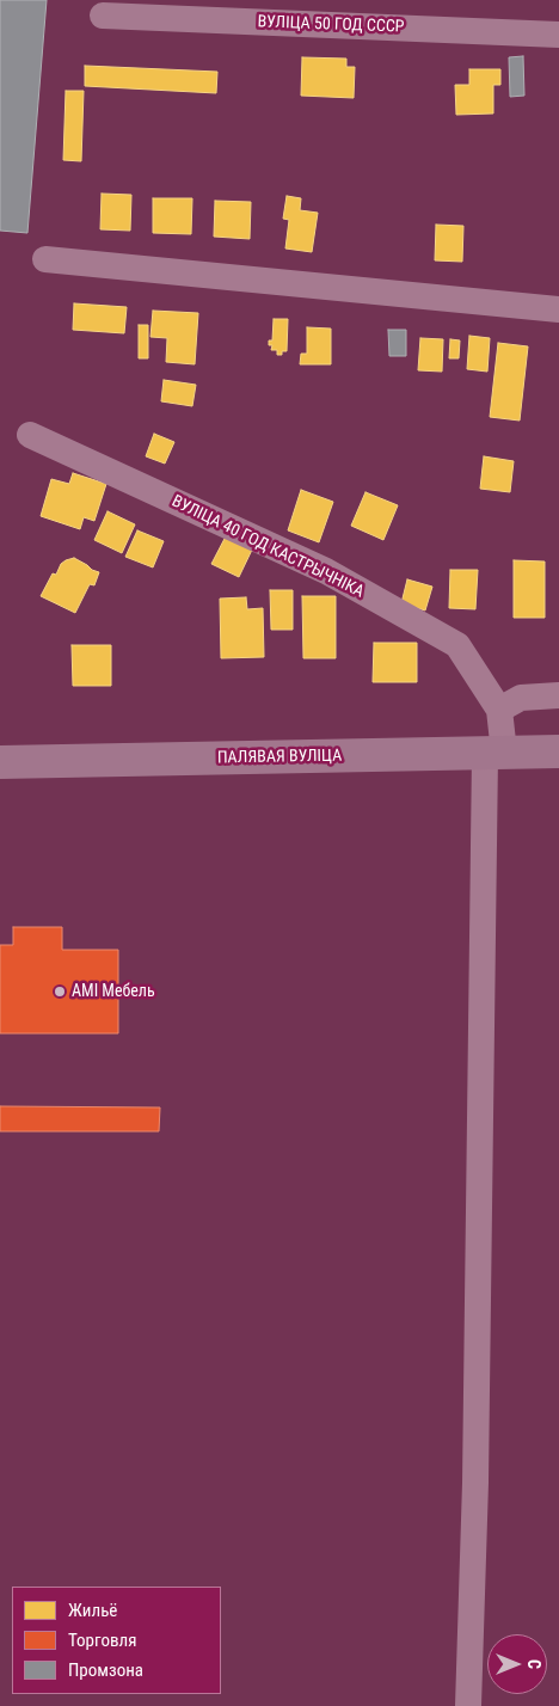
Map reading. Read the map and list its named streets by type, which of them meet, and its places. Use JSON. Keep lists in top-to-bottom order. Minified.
{"streets":{"street":["ВУЛІЦА 50 ГОД СССР","ВУЛІЦА 40 ГОД КАСТРЫЧНІКА","ПАЛЯВАЯ ВУЛІЦА"]},"crossings":[["ВУЛІЦА 40 ГОД КАСТРЫЧНІКА","ПАЛЯВАЯ ВУЛІЦА"]],"places":["AMI Мебель"],"legend":["Жильё","Торговля","Промзона"],"north":"right"}
